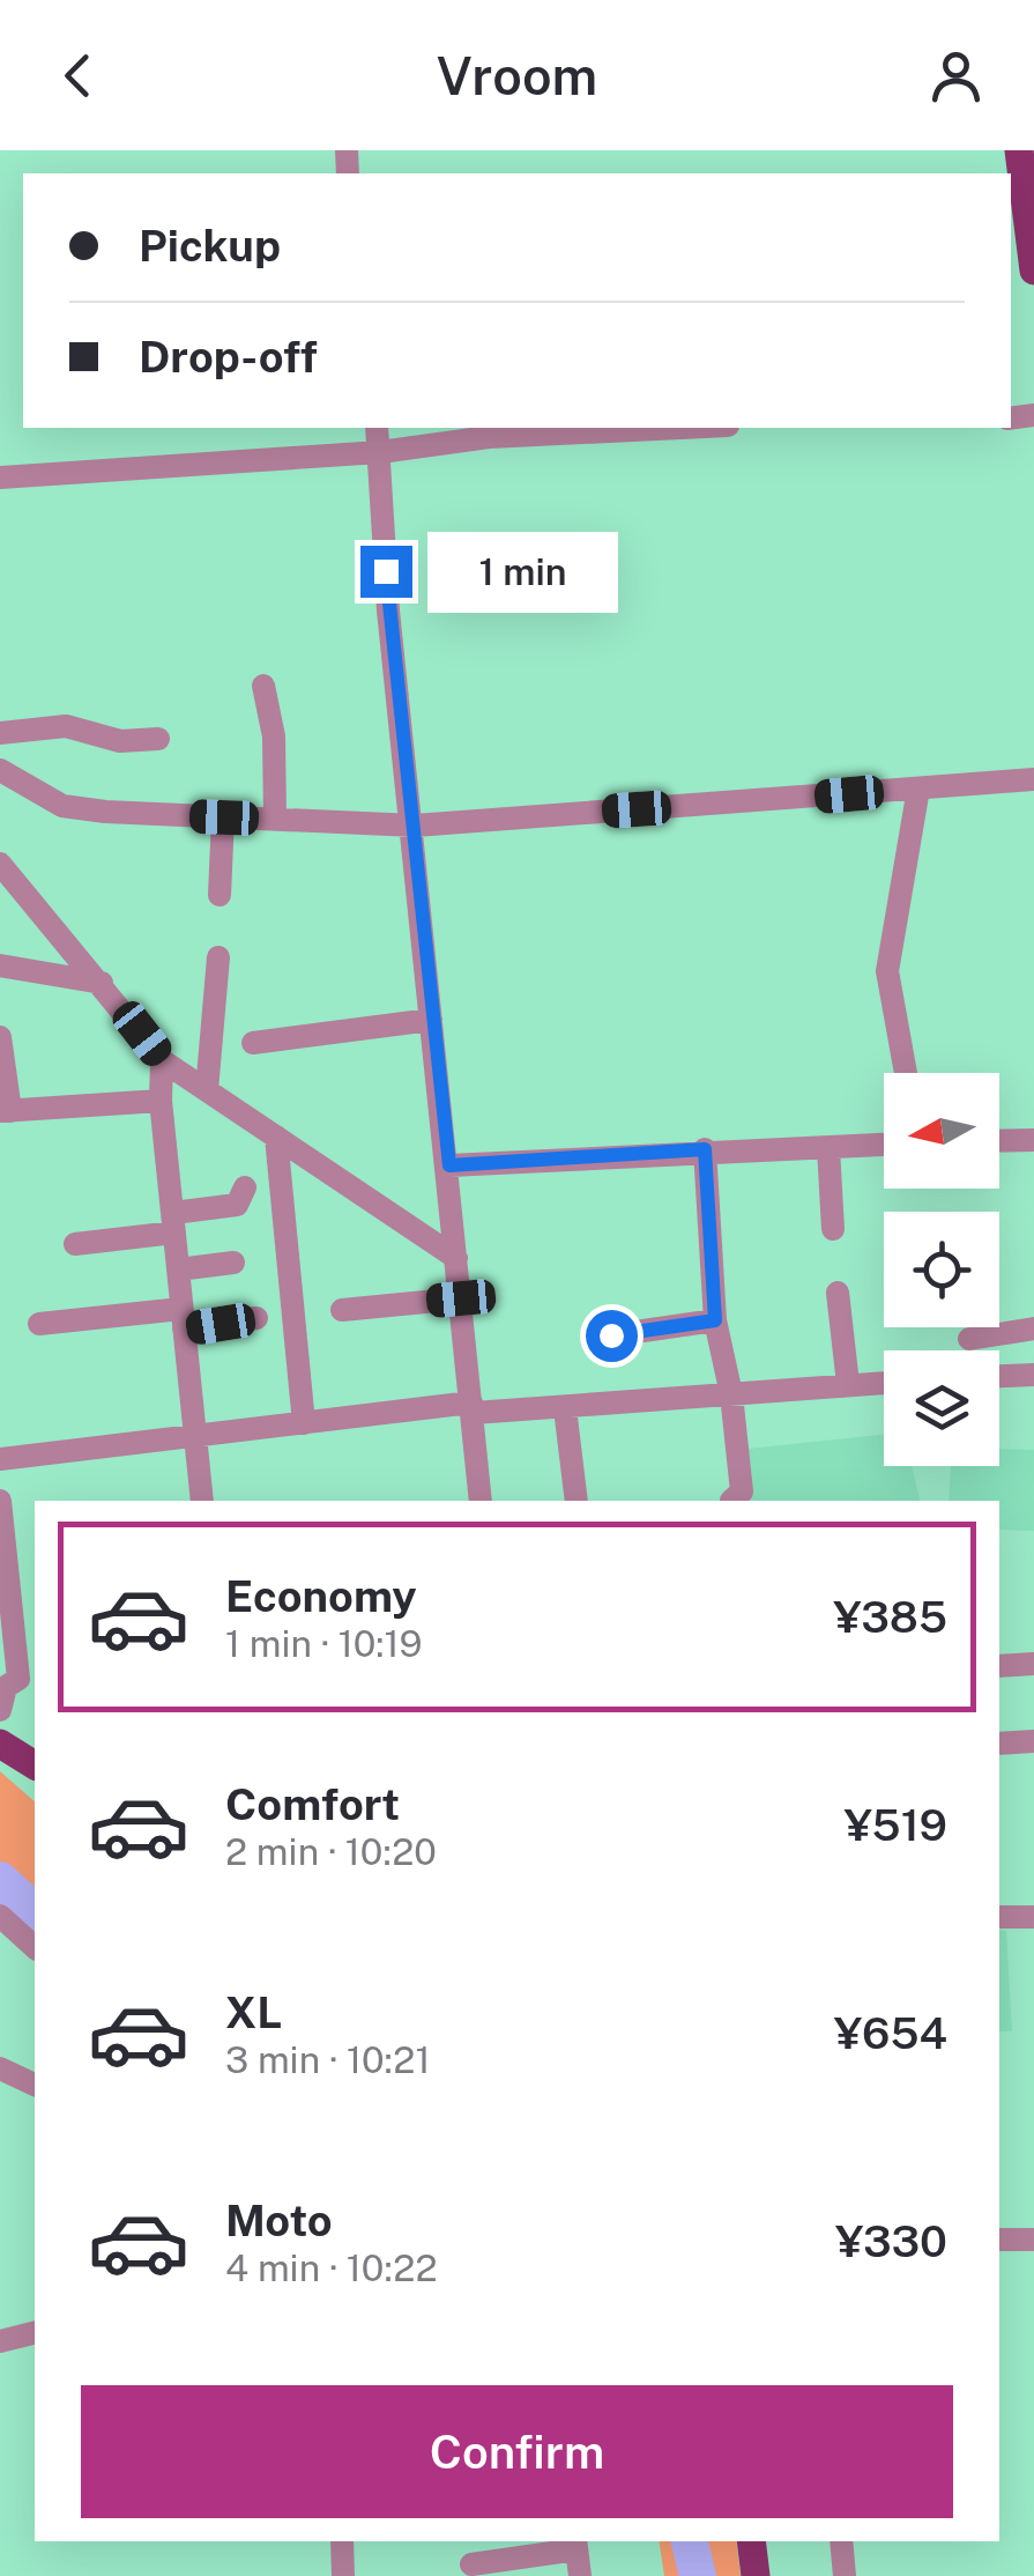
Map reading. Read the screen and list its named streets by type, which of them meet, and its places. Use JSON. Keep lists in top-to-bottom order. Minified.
{"north":"left","page":{"header":"Vroom","banner":["Pickup","Drop-off"],"bubble":"1 min","list":[{"name":"Economy","note":"1 min · 10:19","value":"¥385"},{"name":"Comfort","note":"2 min · 10:20","value":"¥519"},{"name":"XL","note":"3 min · 10:21","value":"¥654"},{"name":"Moto","note":"4 min · 10:22","value":"¥330"}],"buttons":"Confirm"}}
